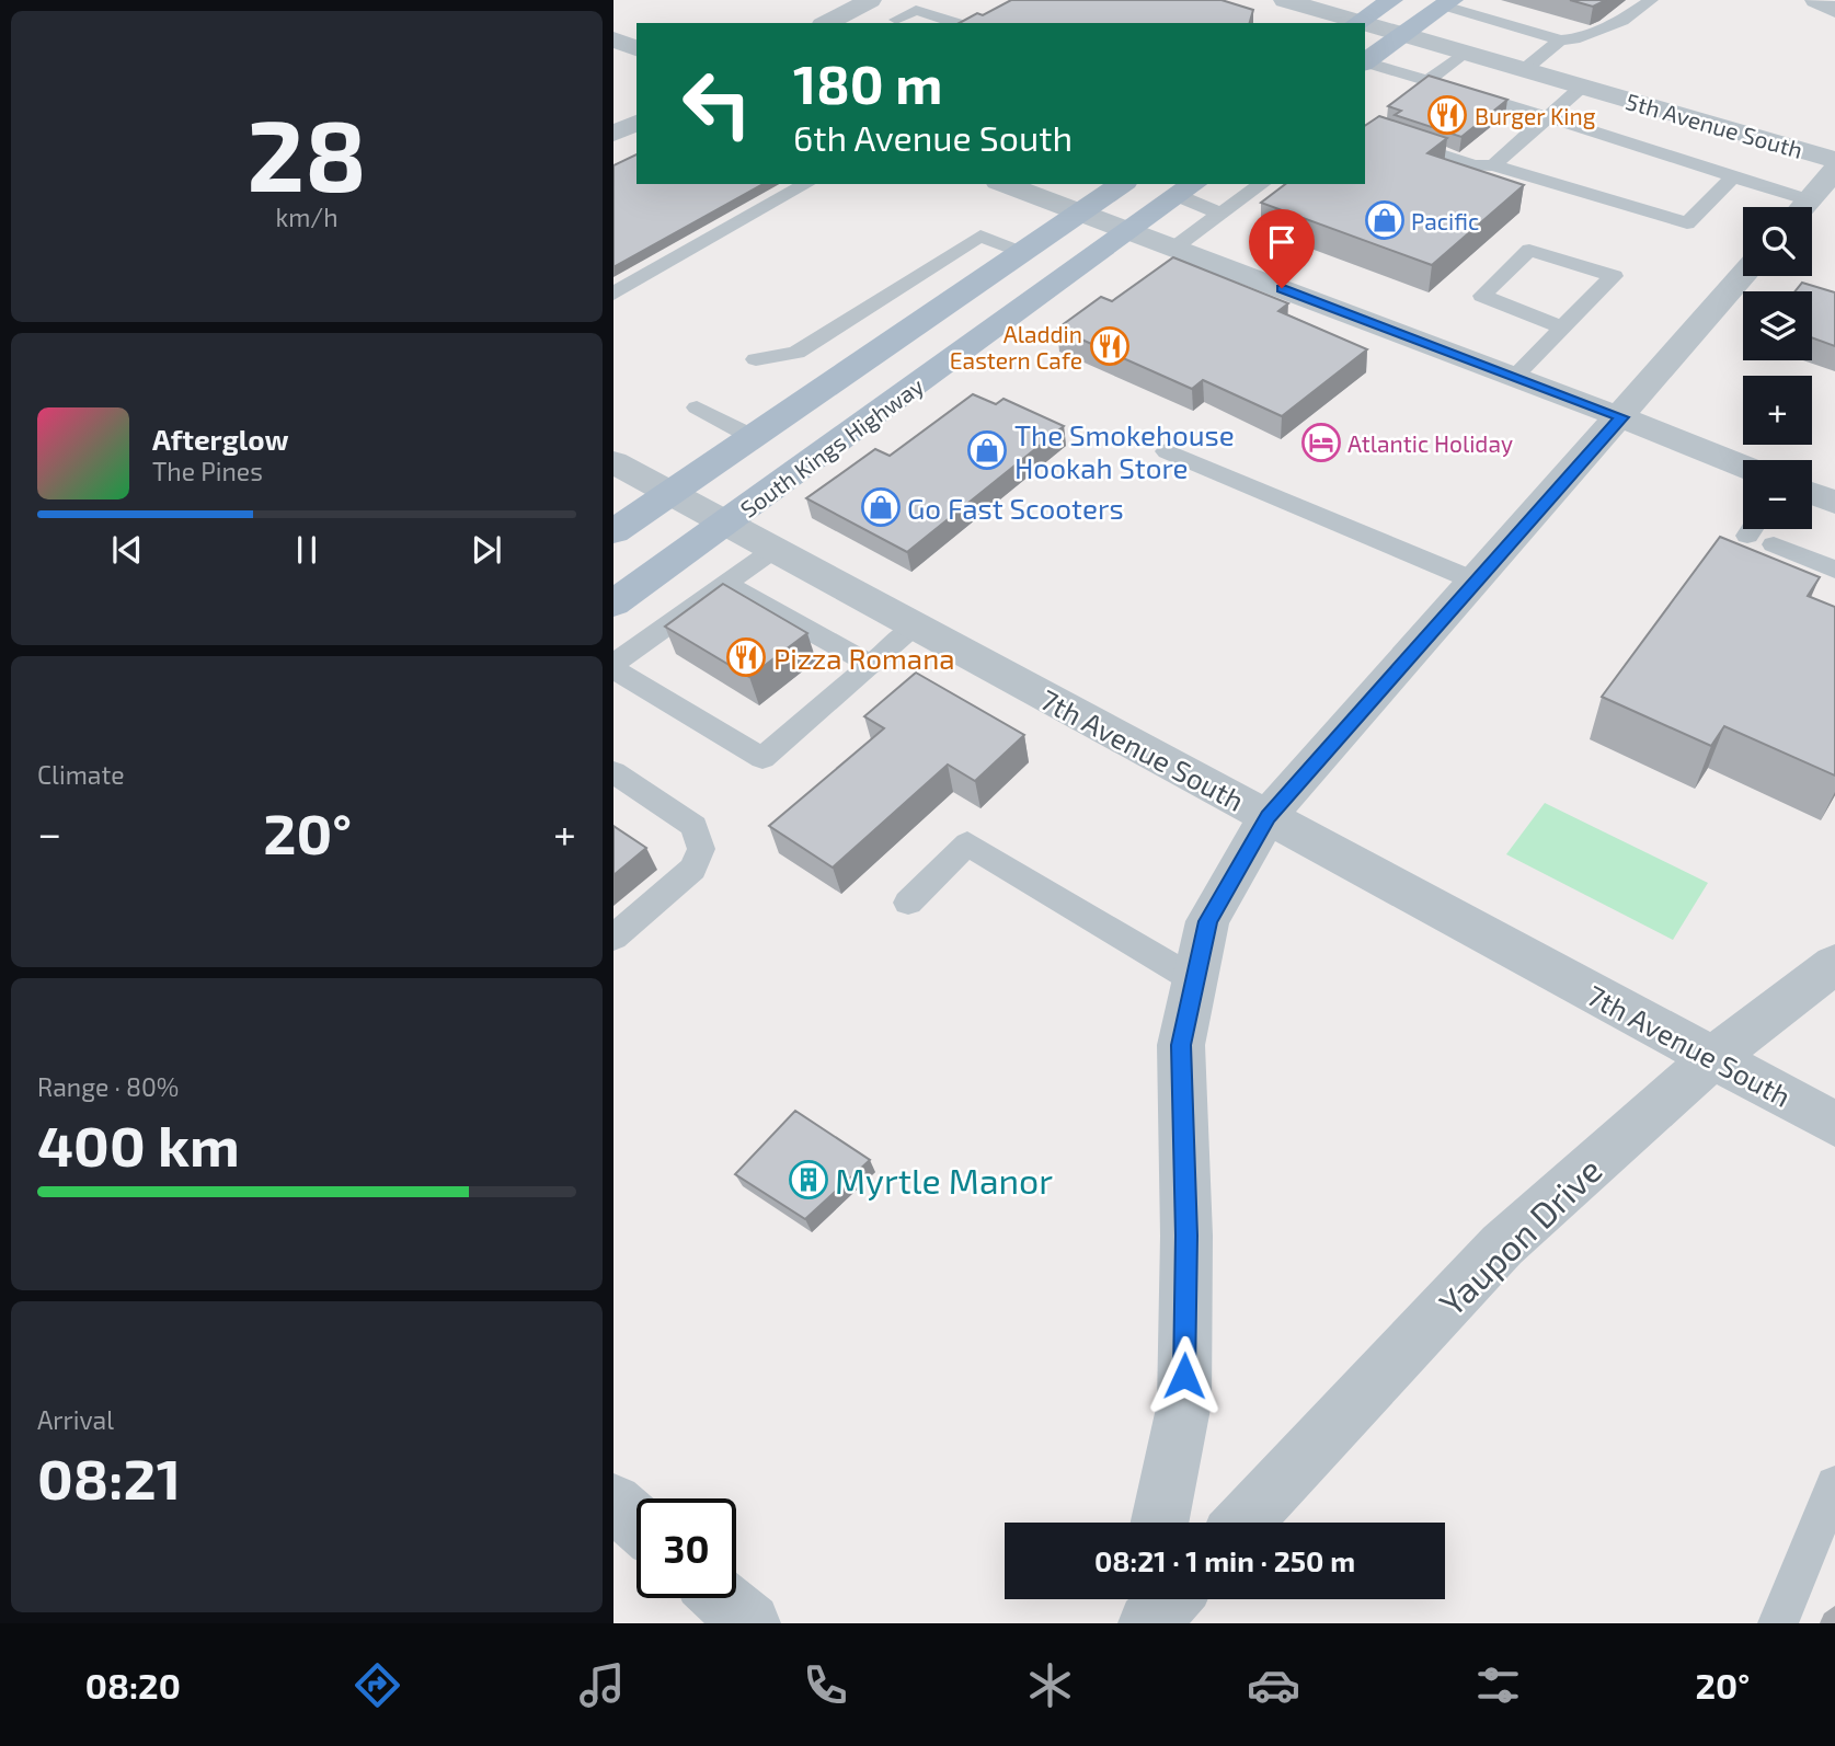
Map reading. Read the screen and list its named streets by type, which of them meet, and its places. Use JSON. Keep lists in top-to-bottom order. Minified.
{"streets":{"main road":["South Kings Highway"],"street":["5th Avenue South","7th Avenue South","Yaupon Drive"]},"crossings":[["South Kings Highway","7th Avenue South"],["7th Avenue South","Yaupon Drive"]],"places":{"restaurant":["Burger King","Aladdin Eastern Cafe","Pizza Romana"],"shop":["Pacific","The Smokehouse Hookah Store","Go Fast Scooters"],"hotel":["Atlantic Holiday"],"building":["Myrtle Manor"]},"page":{"tile":[["28","km/h"],"Climate",["Range · 80%","400 km"],["Arrival","08:21"]],"turn":["180 m","6th Avenue South"],"map_buttons":["+","−"],"song":["Afterglow","The Pines"],"heat":["−","20°","+"],"limit":"30","trip":"08:21 · 1 min · 250 m","tabs":["08:20","20°"]}}
